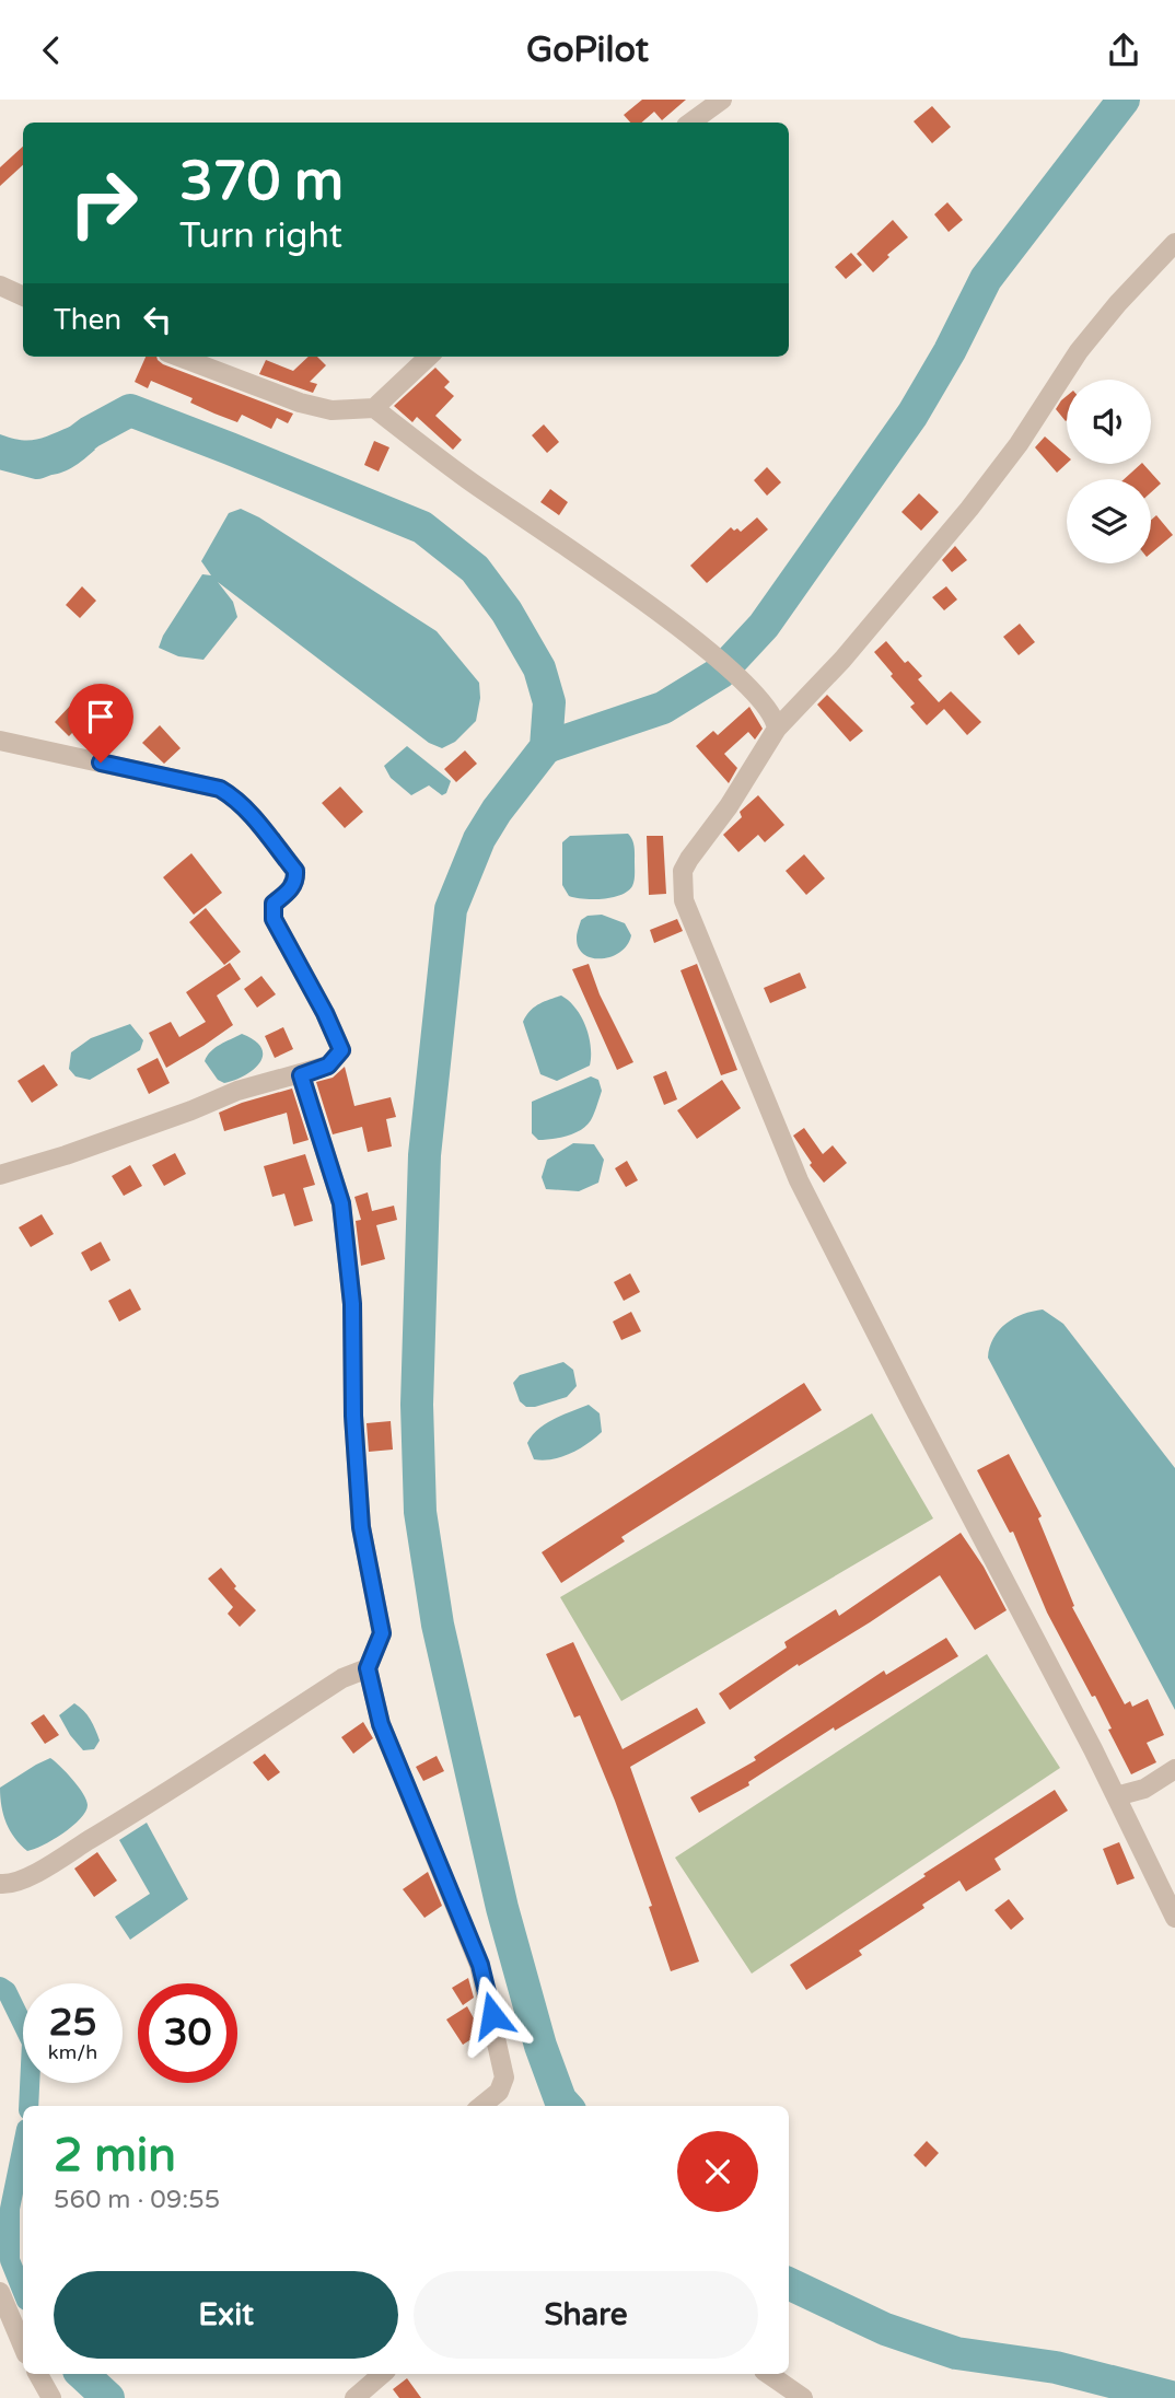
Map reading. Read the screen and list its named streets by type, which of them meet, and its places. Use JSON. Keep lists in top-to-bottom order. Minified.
{"page":{"header":"GoPilot","turn":["370 m","Turn right"],"then":"Then","speed":"25 km/h","limit":"30","heading":["2 min","560 m · 09:55"],"buttons":["Exit","Share"]}}
